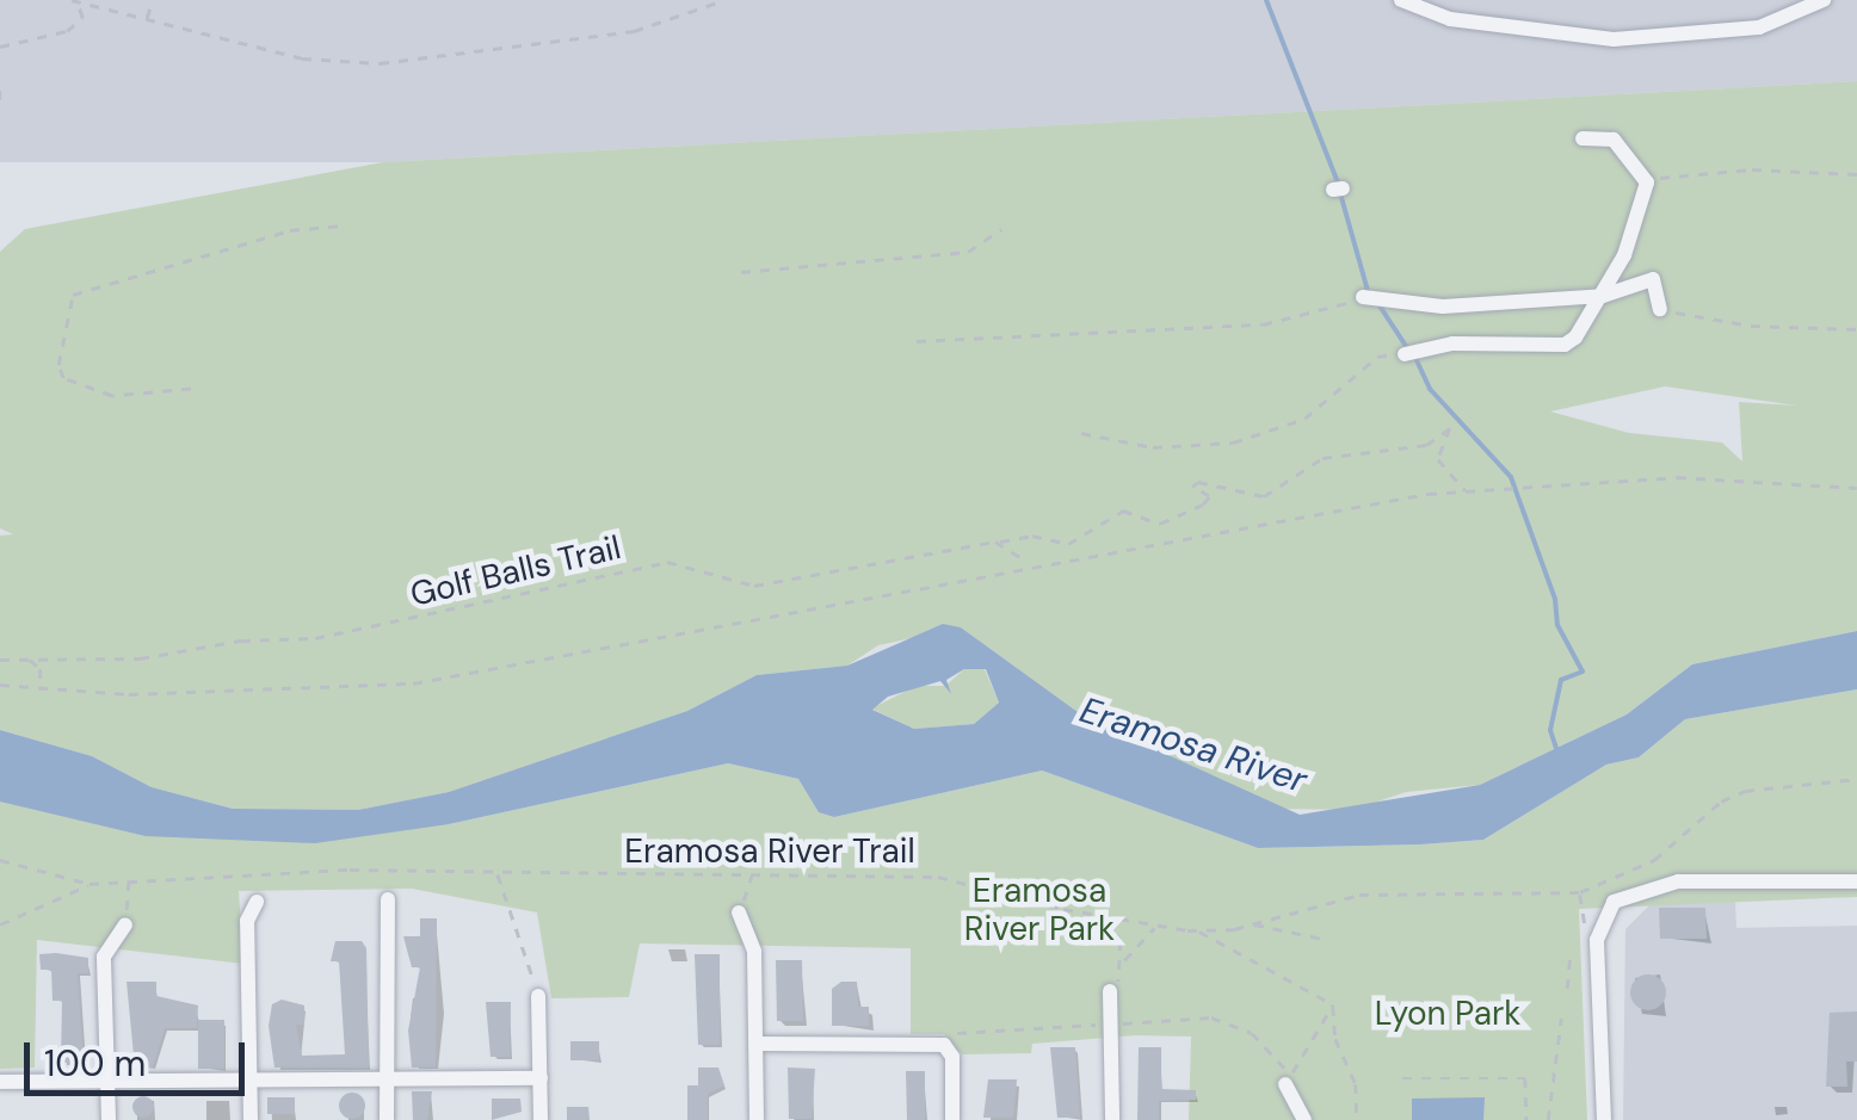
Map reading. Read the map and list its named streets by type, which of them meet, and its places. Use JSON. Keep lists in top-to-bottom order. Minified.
{"streets":{"path":["Golf Balls Trail","Eramosa River Trail"]},"water":["Eramosa River"],"parks":["Eramosa River Park","Lyon Park"],"scale_bar":"100 m"}
